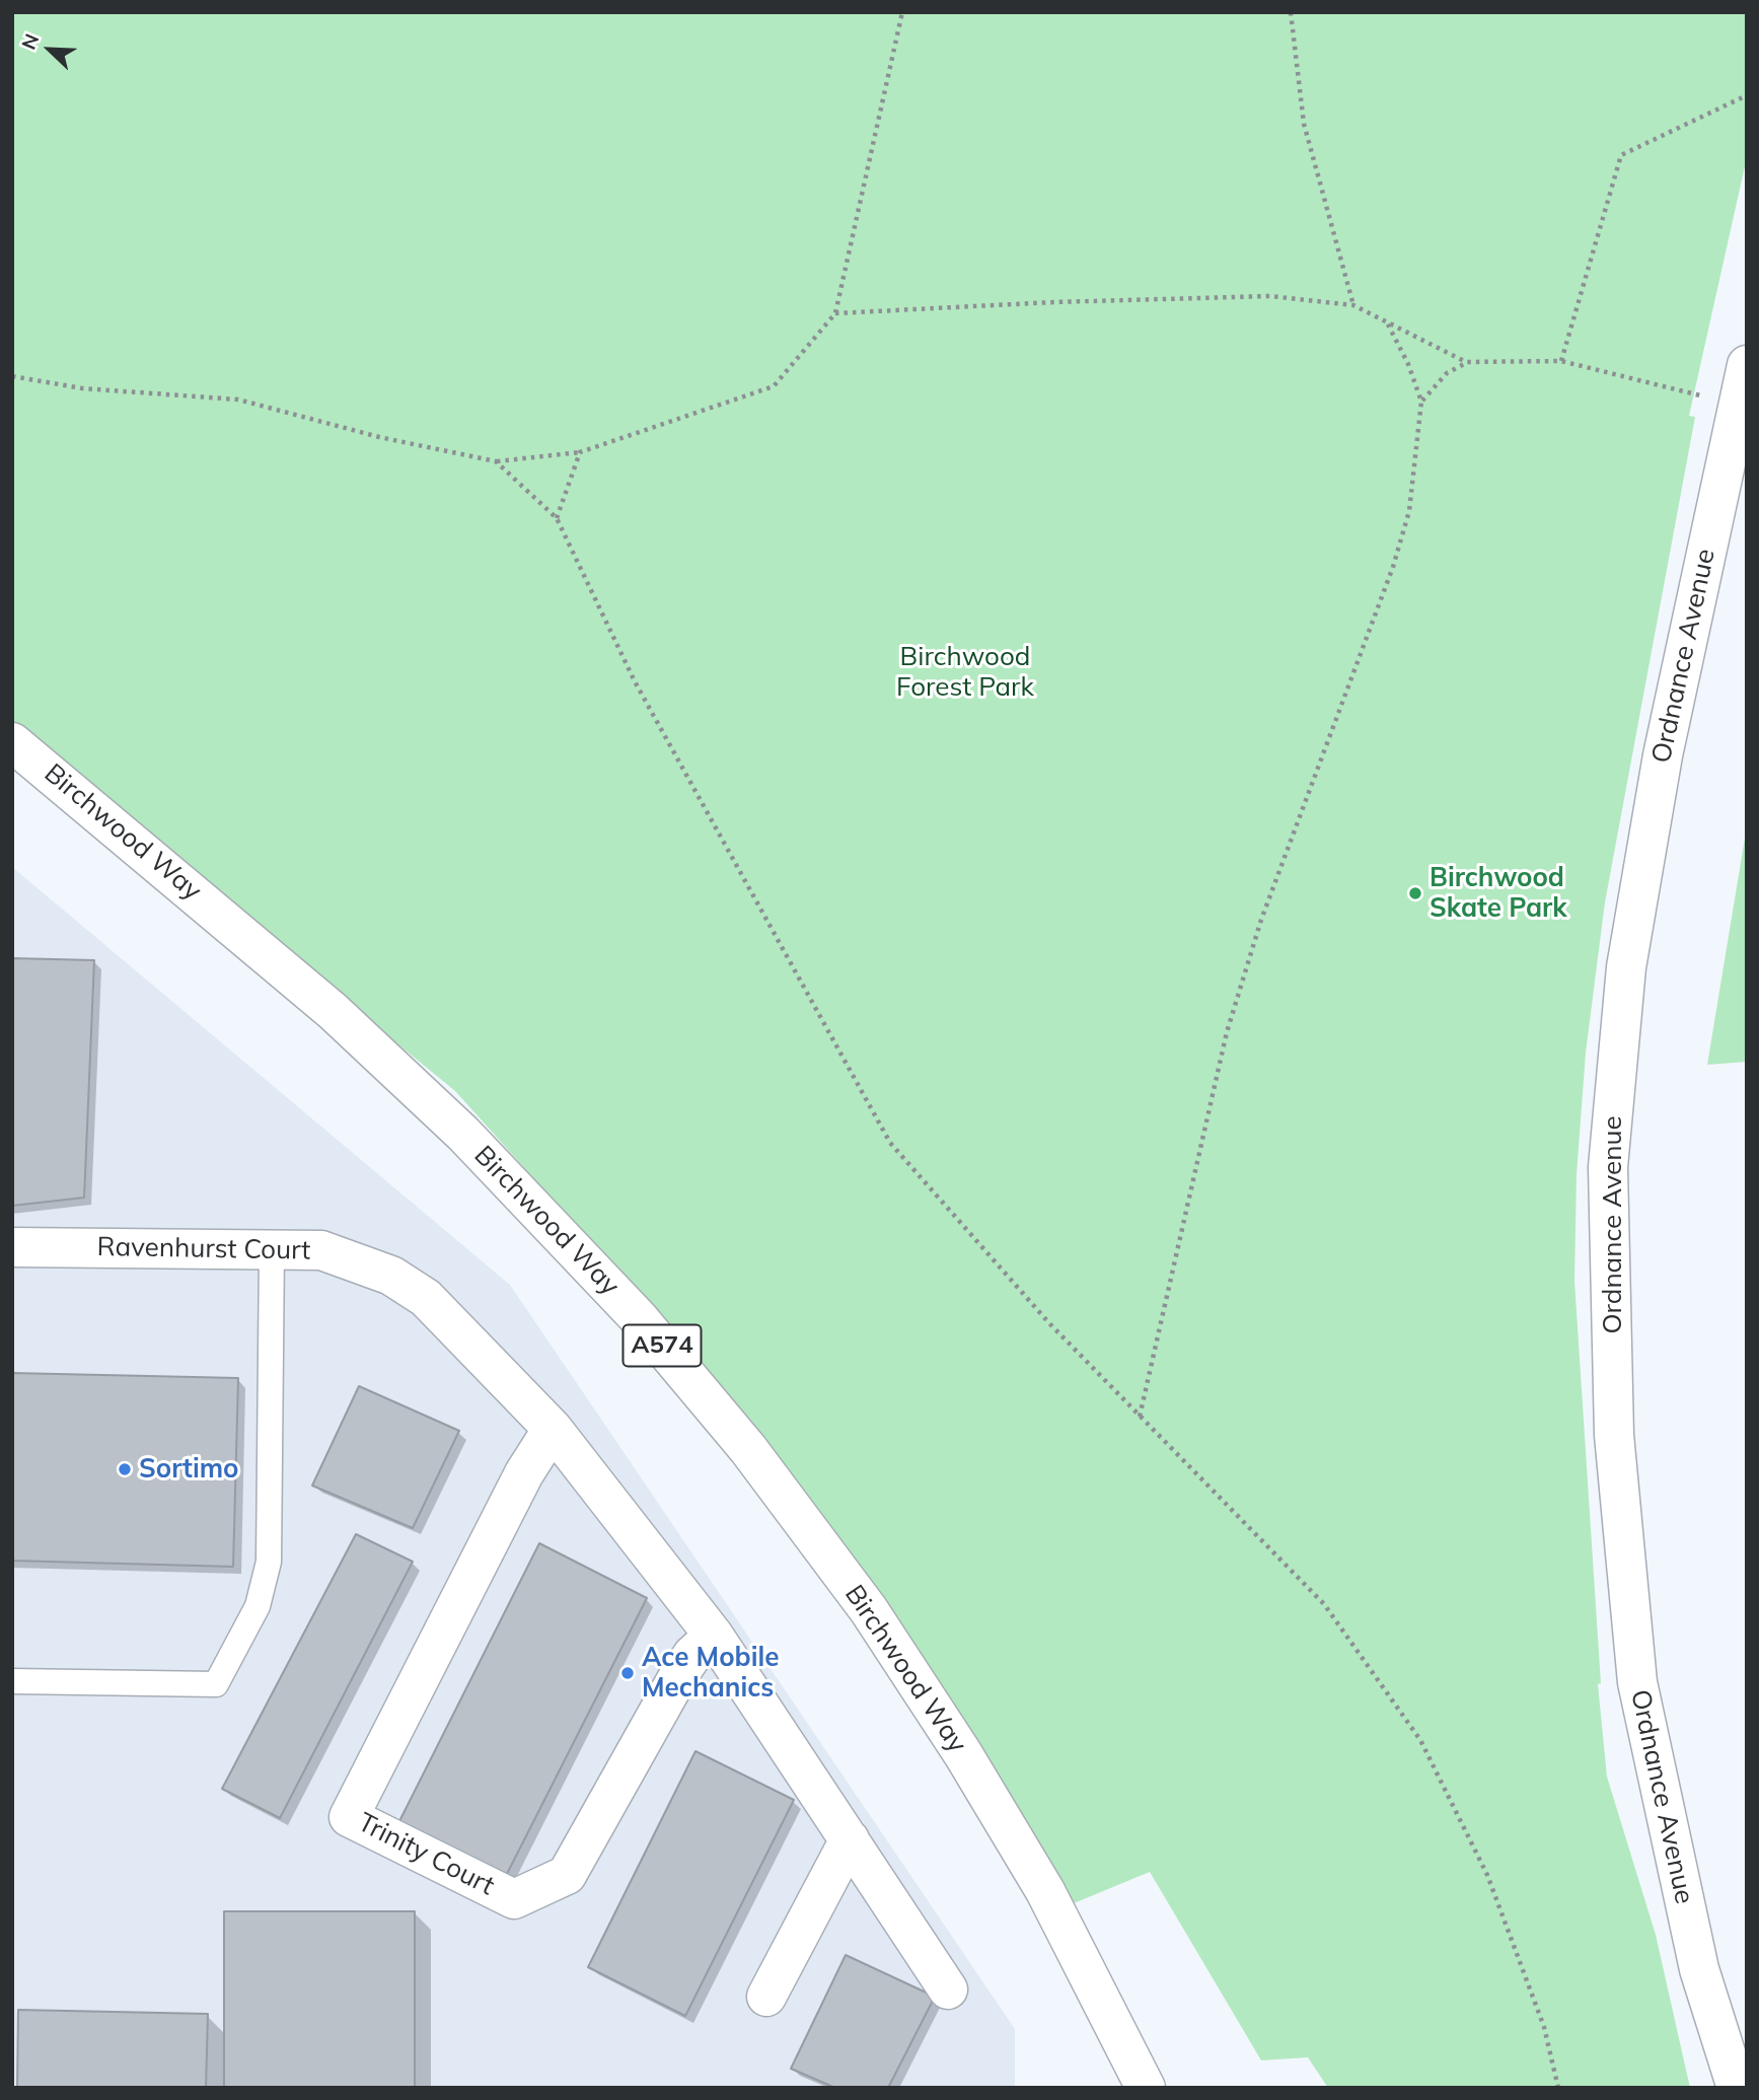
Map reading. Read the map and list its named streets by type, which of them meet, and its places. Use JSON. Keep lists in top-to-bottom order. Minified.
{"streets":{"street":["Ordnance Avenue","Birchwood Way","Ravenhurst Court","A574","Trinity Court"]},"crossings":[["Ravenhurst Court","Trinity Court"]],"parks":["Birchwood Forest Park"],"places":["Birchwood Skate Park","Sortimo","Ace Mobile Mechanics"],"north":"top left"}
